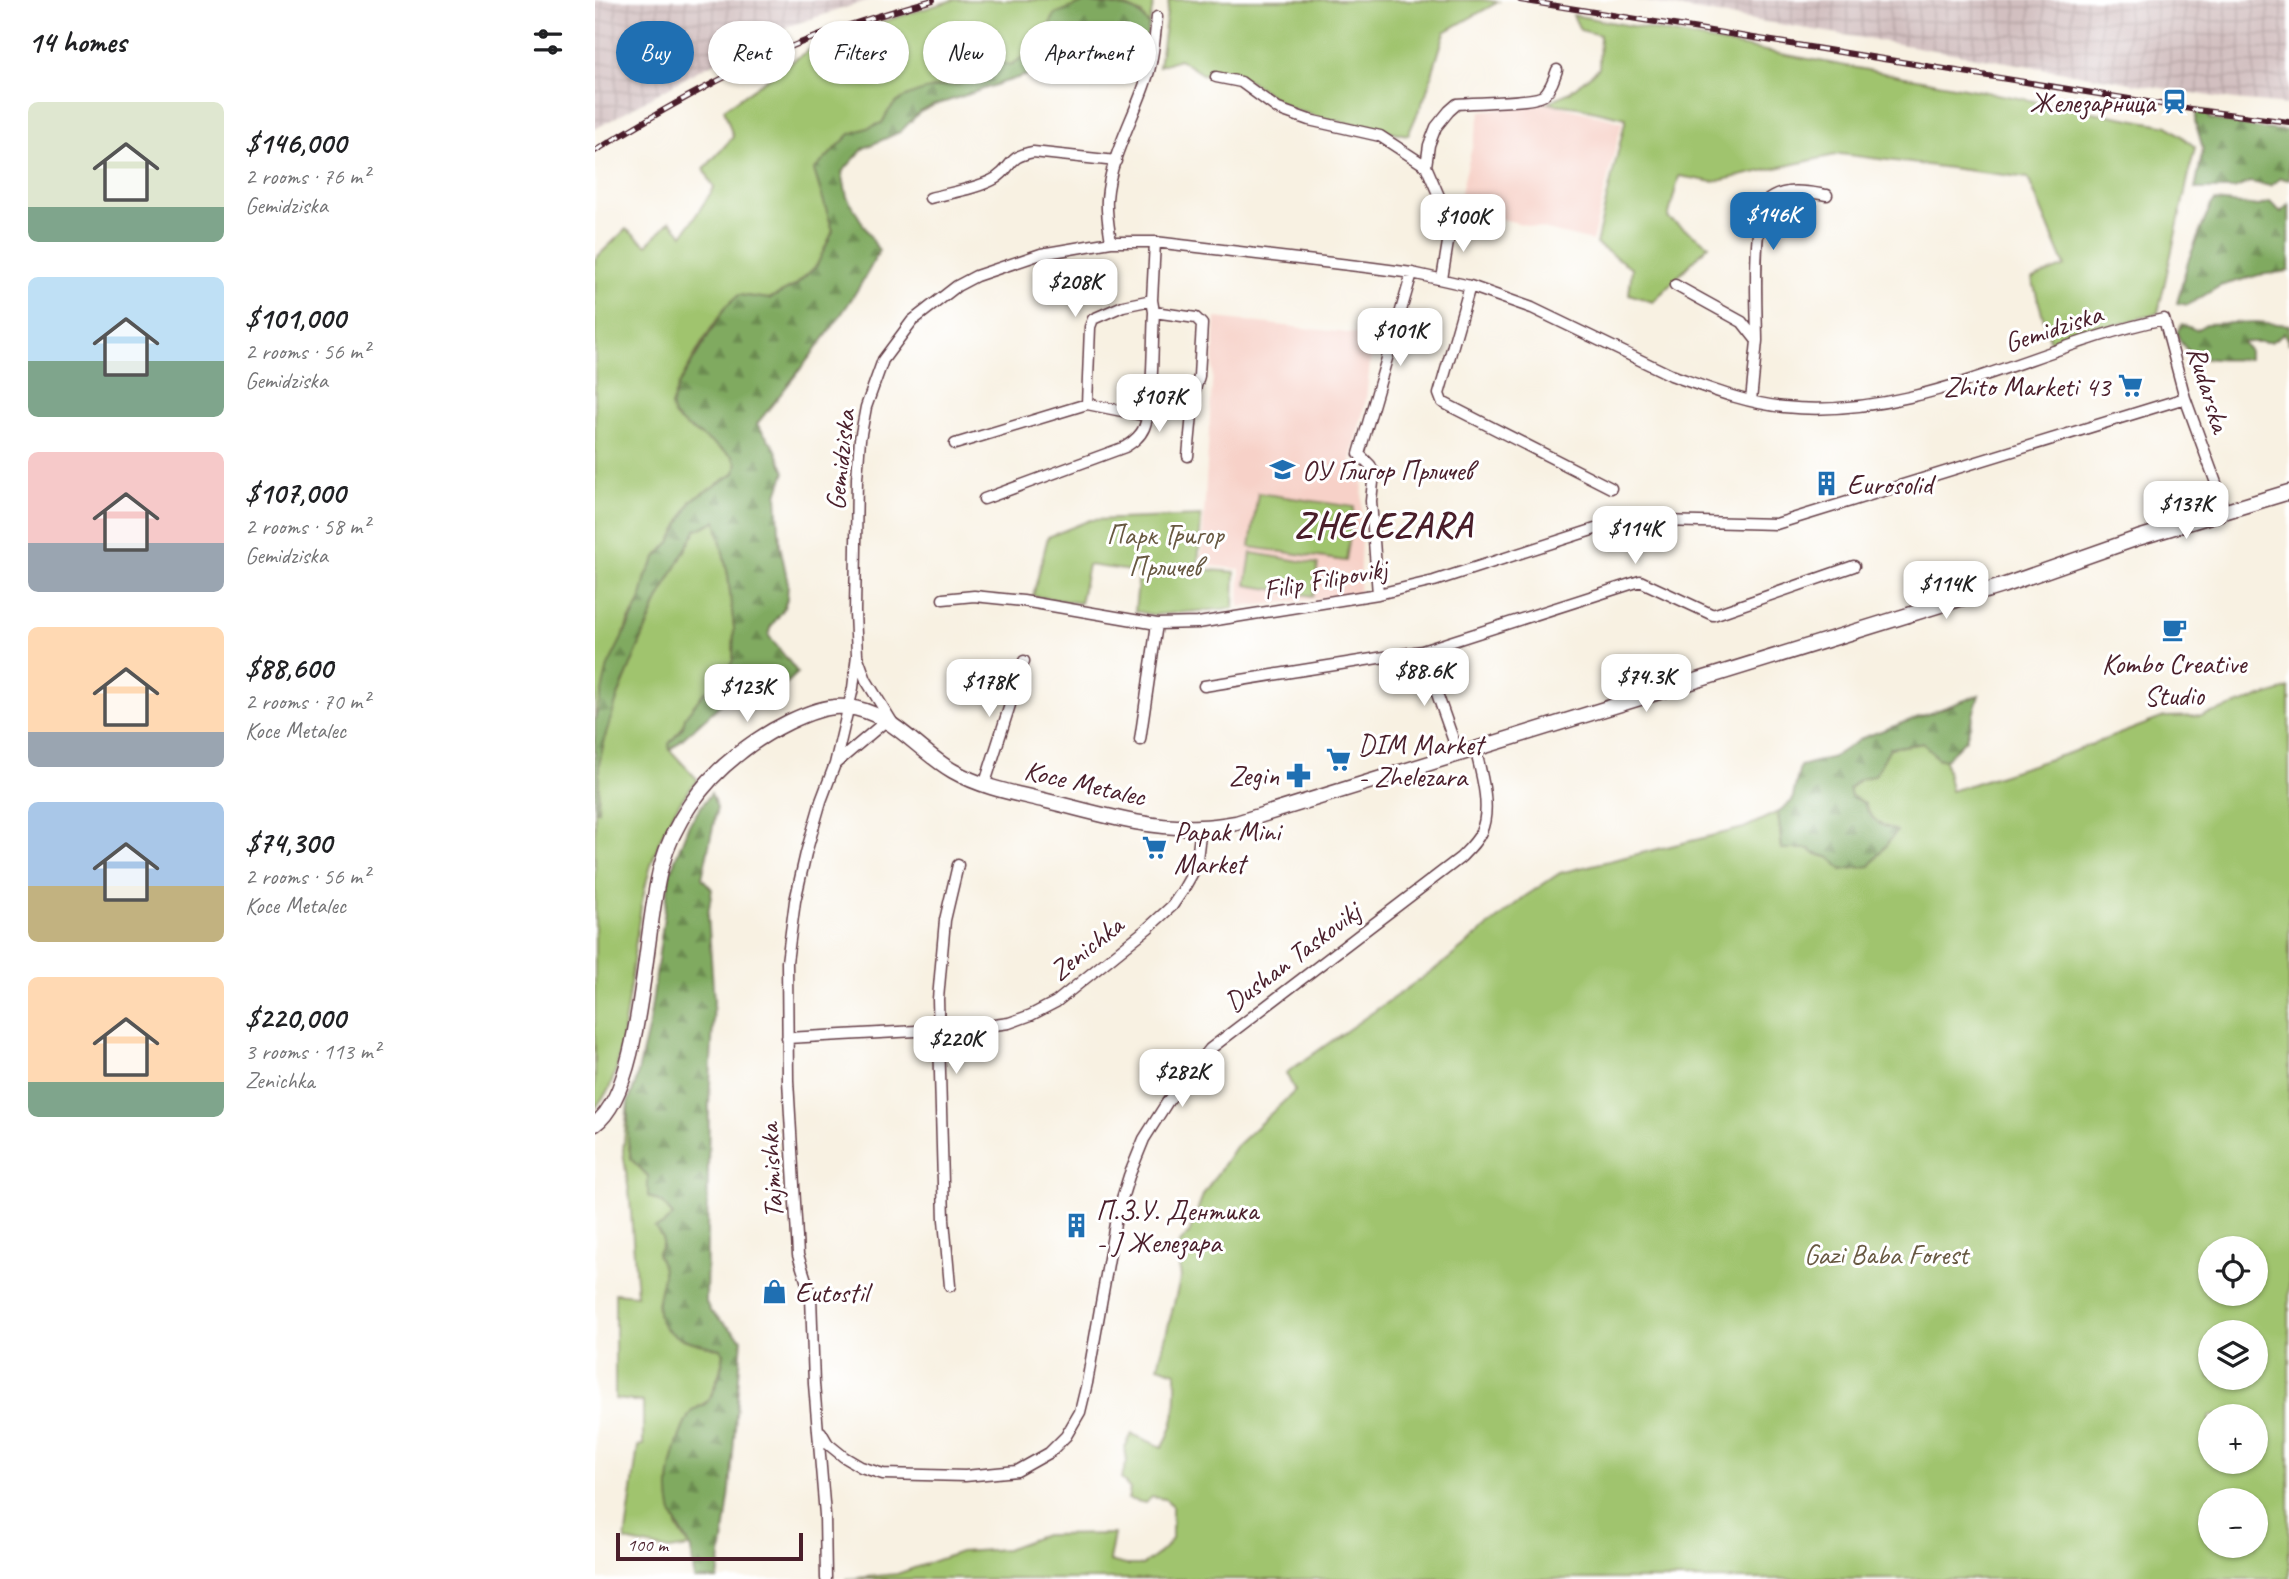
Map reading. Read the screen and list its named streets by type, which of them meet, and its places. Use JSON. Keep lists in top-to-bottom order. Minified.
{"streets":{"street":["Gemidziska","Rudarska","Filip Filipovikj","Koce Metalec","Zenichka","Dushan Taskovikj","Tajmishka"]},"crossings":[["Gemidziska","Rudarska"],["Gemidziska","Koce Metalec"],["Gemidziska","Tajmishka"],["Rudarska","Filip Filipovikj"],["Rudarska","Koce Metalec"],["Koce Metalec","Zenichka"],["Koce Metalec","Dushan Taskovikj"],["Koce Metalec","Tajmishka"],["Zenichka","Tajmishka"],["Dushan Taskovikj","Tajmishka"]],"districts":["ZHELEZARA"],"parks":["Парк Григор Прличев","Gazi Baba Forest"],"places":{"station":["Железарница"],"supermarket":["Zhito Marketi 43","DIM Market - Zhelezara","Papak Mini Market"],"school or university":["ОУ Глигор Прличев"],"building":["Eurosolid","П.З.У. Дентика - Ј Железара"],"cafe":["Kombo Creative Studio"],"pharmacy":["Zegin"],"shop":["Eutostil"]},"scale_bar":"100 m","page":{"heading":"14 homes","chip":["Buy","Rent","Filters","New","Apartment"],"list":[{"name":"$146,000","note":"2 rooms · 76 m² · Gemidziska"},{"name":"$101,000","note":"2 rooms · 56 m² · Gemidziska"},{"name":"$107,000","note":"2 rooms · 58 m² · Gemidziska"},{"name":"$88,600","note":"2 rooms · 70 m² · Koce Metalec"},{"name":"$74,300","note":"2 rooms · 56 m² · Koce Metalec"},{"name":"$220,000","note":"3 rooms · 113 m² · Zenichka"}],"price":["$146K","$100K","$208K","$101K","$107K","$137K","$114K","$114K","$88.6K","$74.3K","$178K","$123K","$220K","$282K"],"map_buttons":["+","−"],"scale":"100 m"}}
